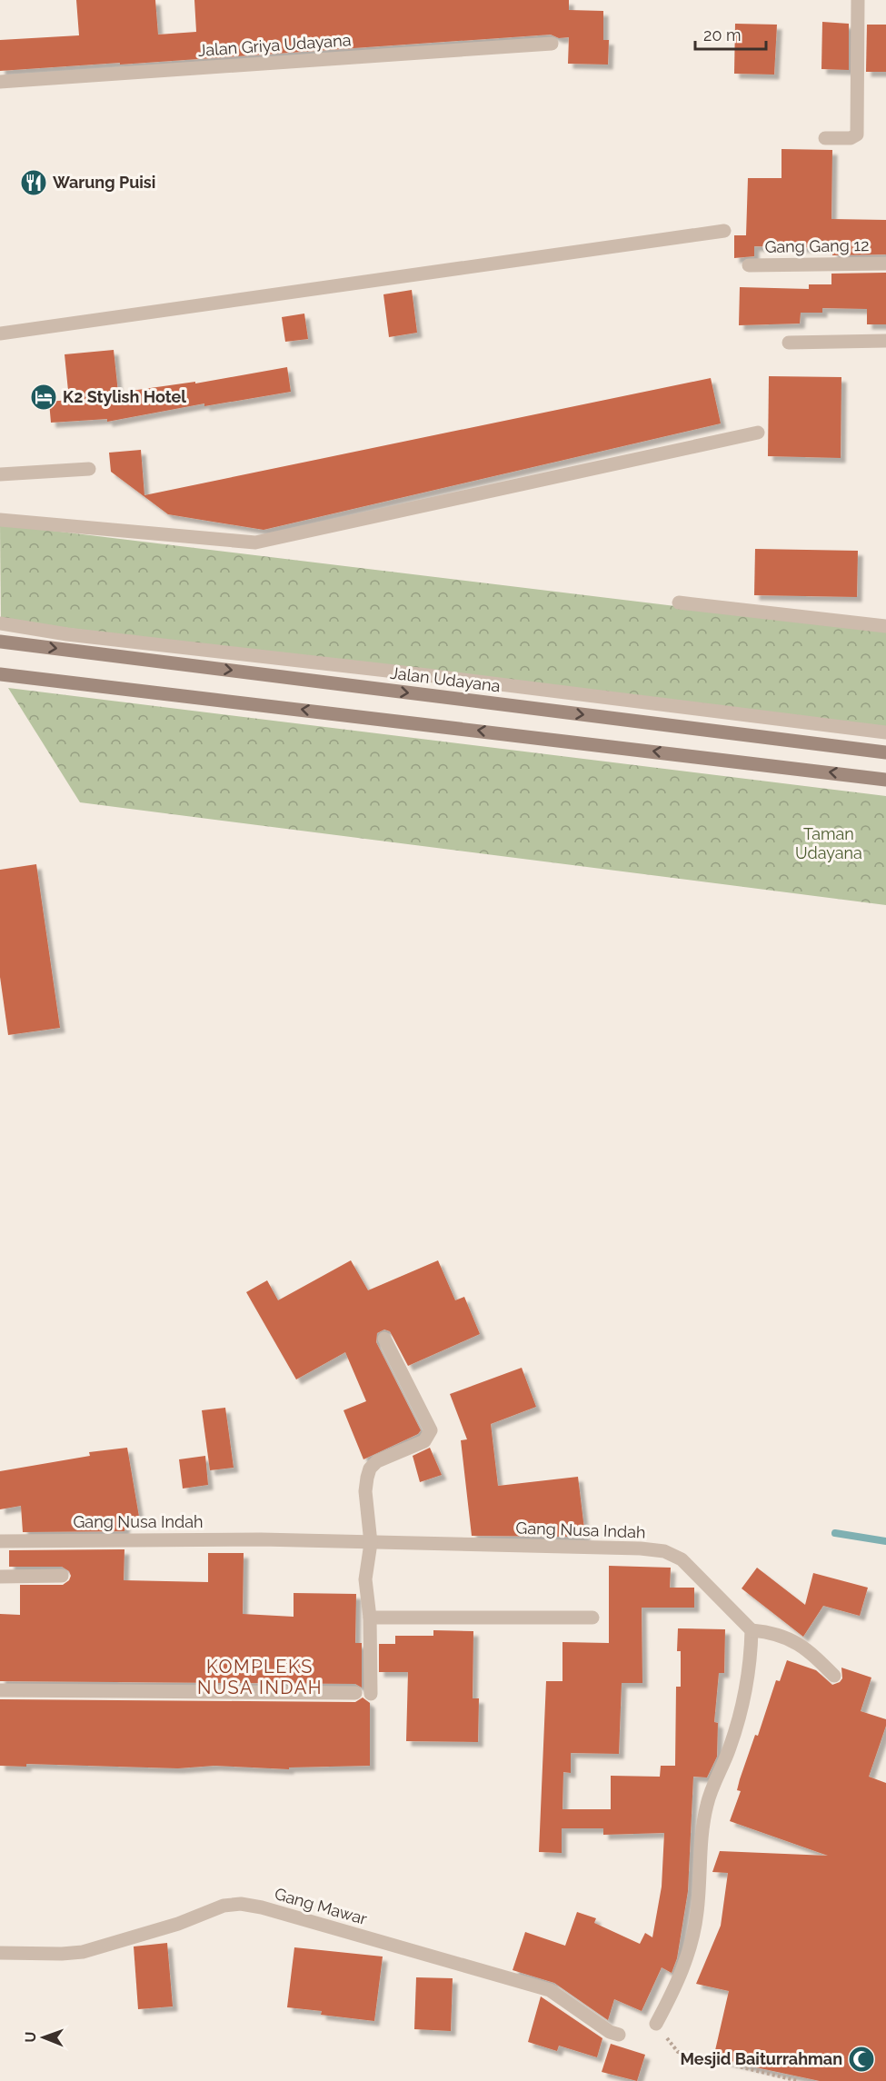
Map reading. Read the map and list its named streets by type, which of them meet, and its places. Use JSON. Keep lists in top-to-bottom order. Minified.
{"streets":{"main road":["Jalan Udayana"],"street":["Jalan Griya Udayana","Gang Gang 12","Gang Nusa Indah","Gang Mawar"]},"districts":["KOMPLEKS NUSA INDAH"],"parks":["Taman Udayana"],"places":{"restaurant":["Warung Puisi"],"hotel":["K2 Stylish Hotel"],"mosque":["Mesjid Baiturrahman"]},"scale_bar":"20 m","north":"left"}
